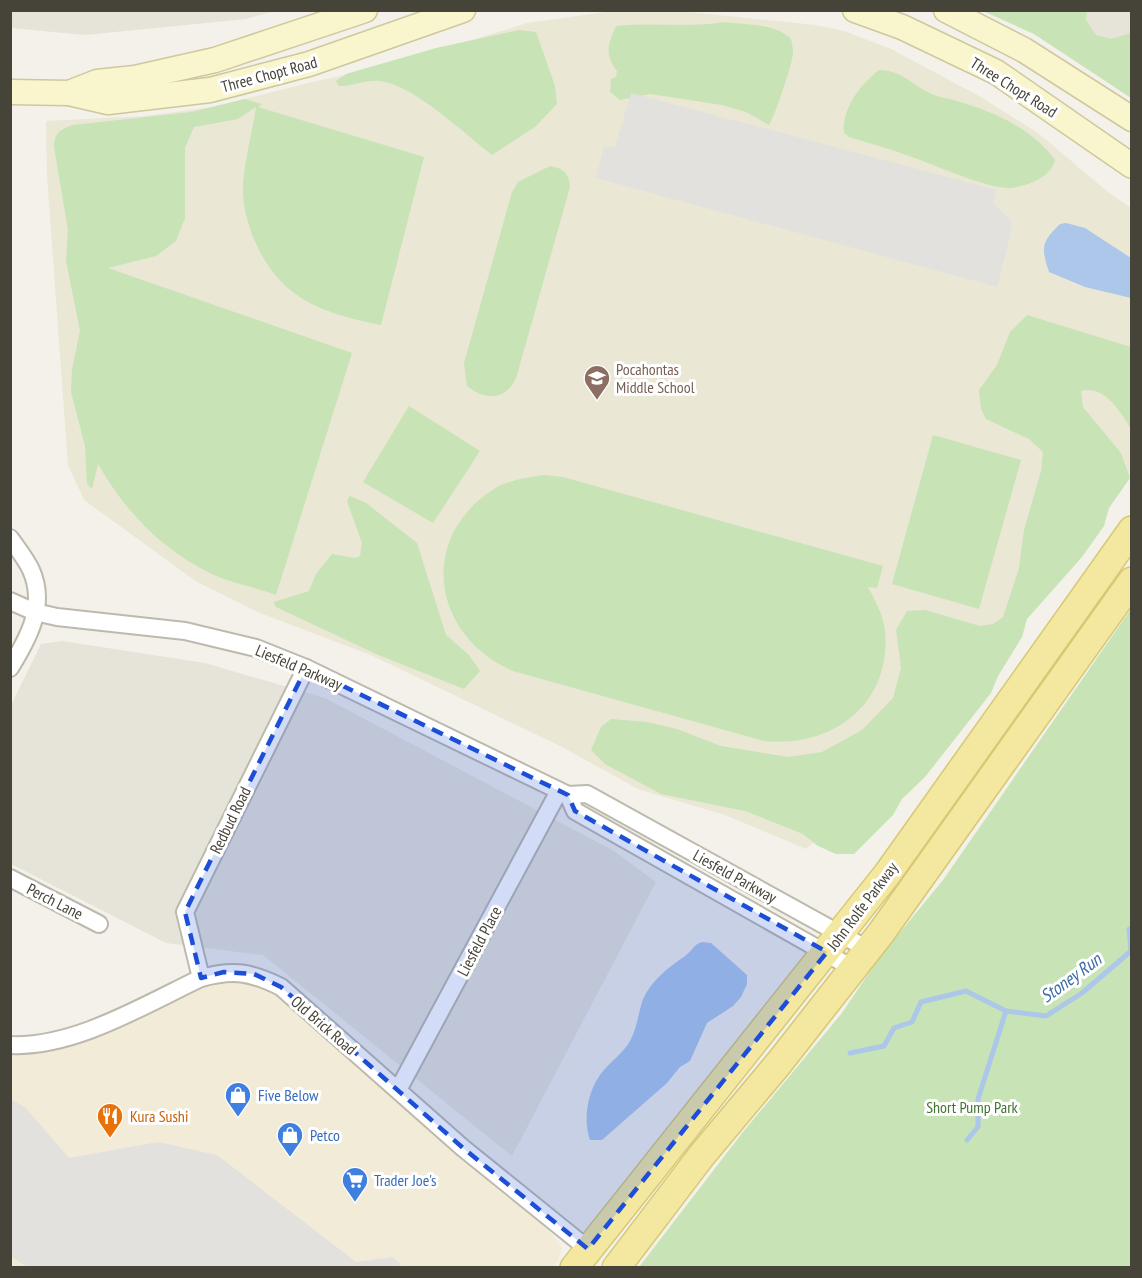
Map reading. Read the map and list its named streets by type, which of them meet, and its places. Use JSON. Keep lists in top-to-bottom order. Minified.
{"streets":{"main road":["Three Chopt Road","John Rolfe Parkway"],"street":["Liesfeld Parkway","Redbud Road","Perch Lane","Liesfeld Place","Old Brick Road"]},"crossings":[["Liesfeld Parkway","Redbud Road"],["Liesfeld Parkway","John Rolfe Parkway"],["Liesfeld Parkway","Liesfeld Place"],["Redbud Road","Old Brick Road"],["John Rolfe Parkway","Old Brick Road"],["Liesfeld Place","Old Brick Road"]],"water":["Stoney Run"],"parks":["Short Pump Park"],"places":{"school or university":["Pocahontas Middle School"],"shop":["Five Below","Petco"],"restaurant":["Kura Sushi"],"supermarket":["Trader Joe's"]}}
